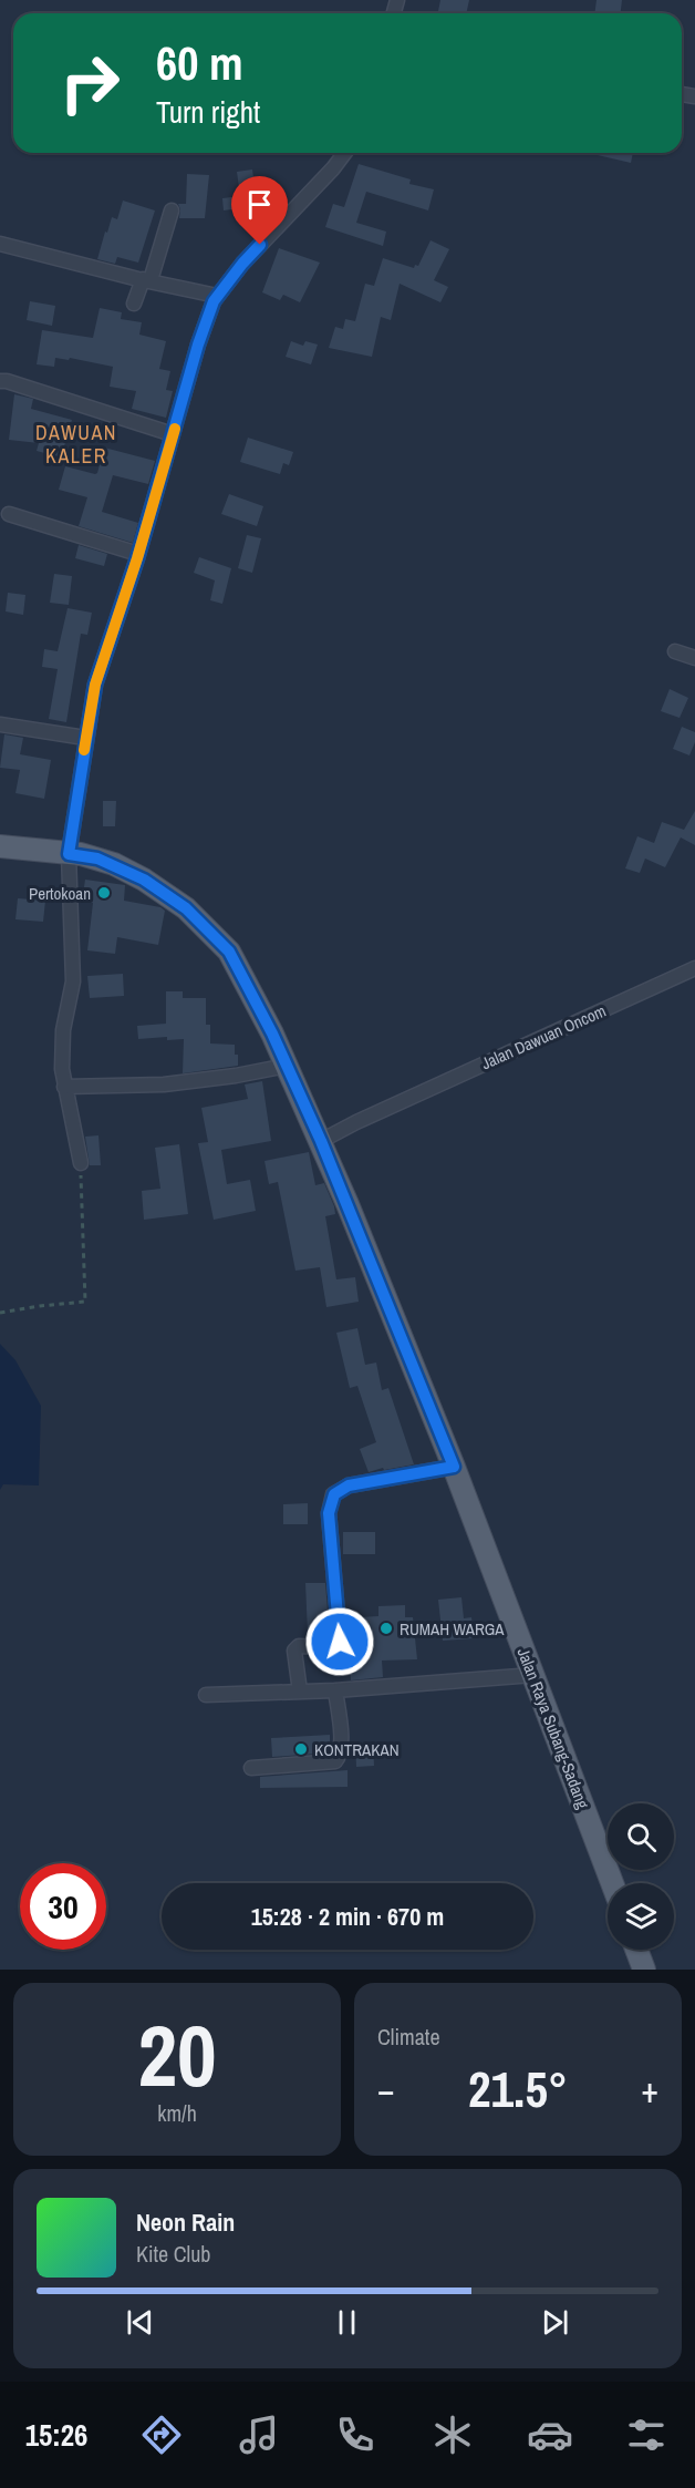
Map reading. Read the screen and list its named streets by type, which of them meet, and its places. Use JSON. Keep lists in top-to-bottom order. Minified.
{"streets":{"main road":["Jalan Raya Subang-Sadang"],"street":["Jalan Dawuan Oncom"]},"crossings":[["Jalan Dawuan Oncom","Jalan Raya Subang-Sadang"]],"districts":["DAWUAN KALER"],"places":["Pertokoan","RUMAH WARGA","KONTRAKAN"],"page":{"turn":["60 m","Turn right"],"limit":"30","trip":"15:28 · 2 min · 670 m","tile":[["20","km/h"],"Climate"],"heat":["−","21.5°","+"],"song":["Neon Rain","Kite Club"],"tabs":"15:26"}}
